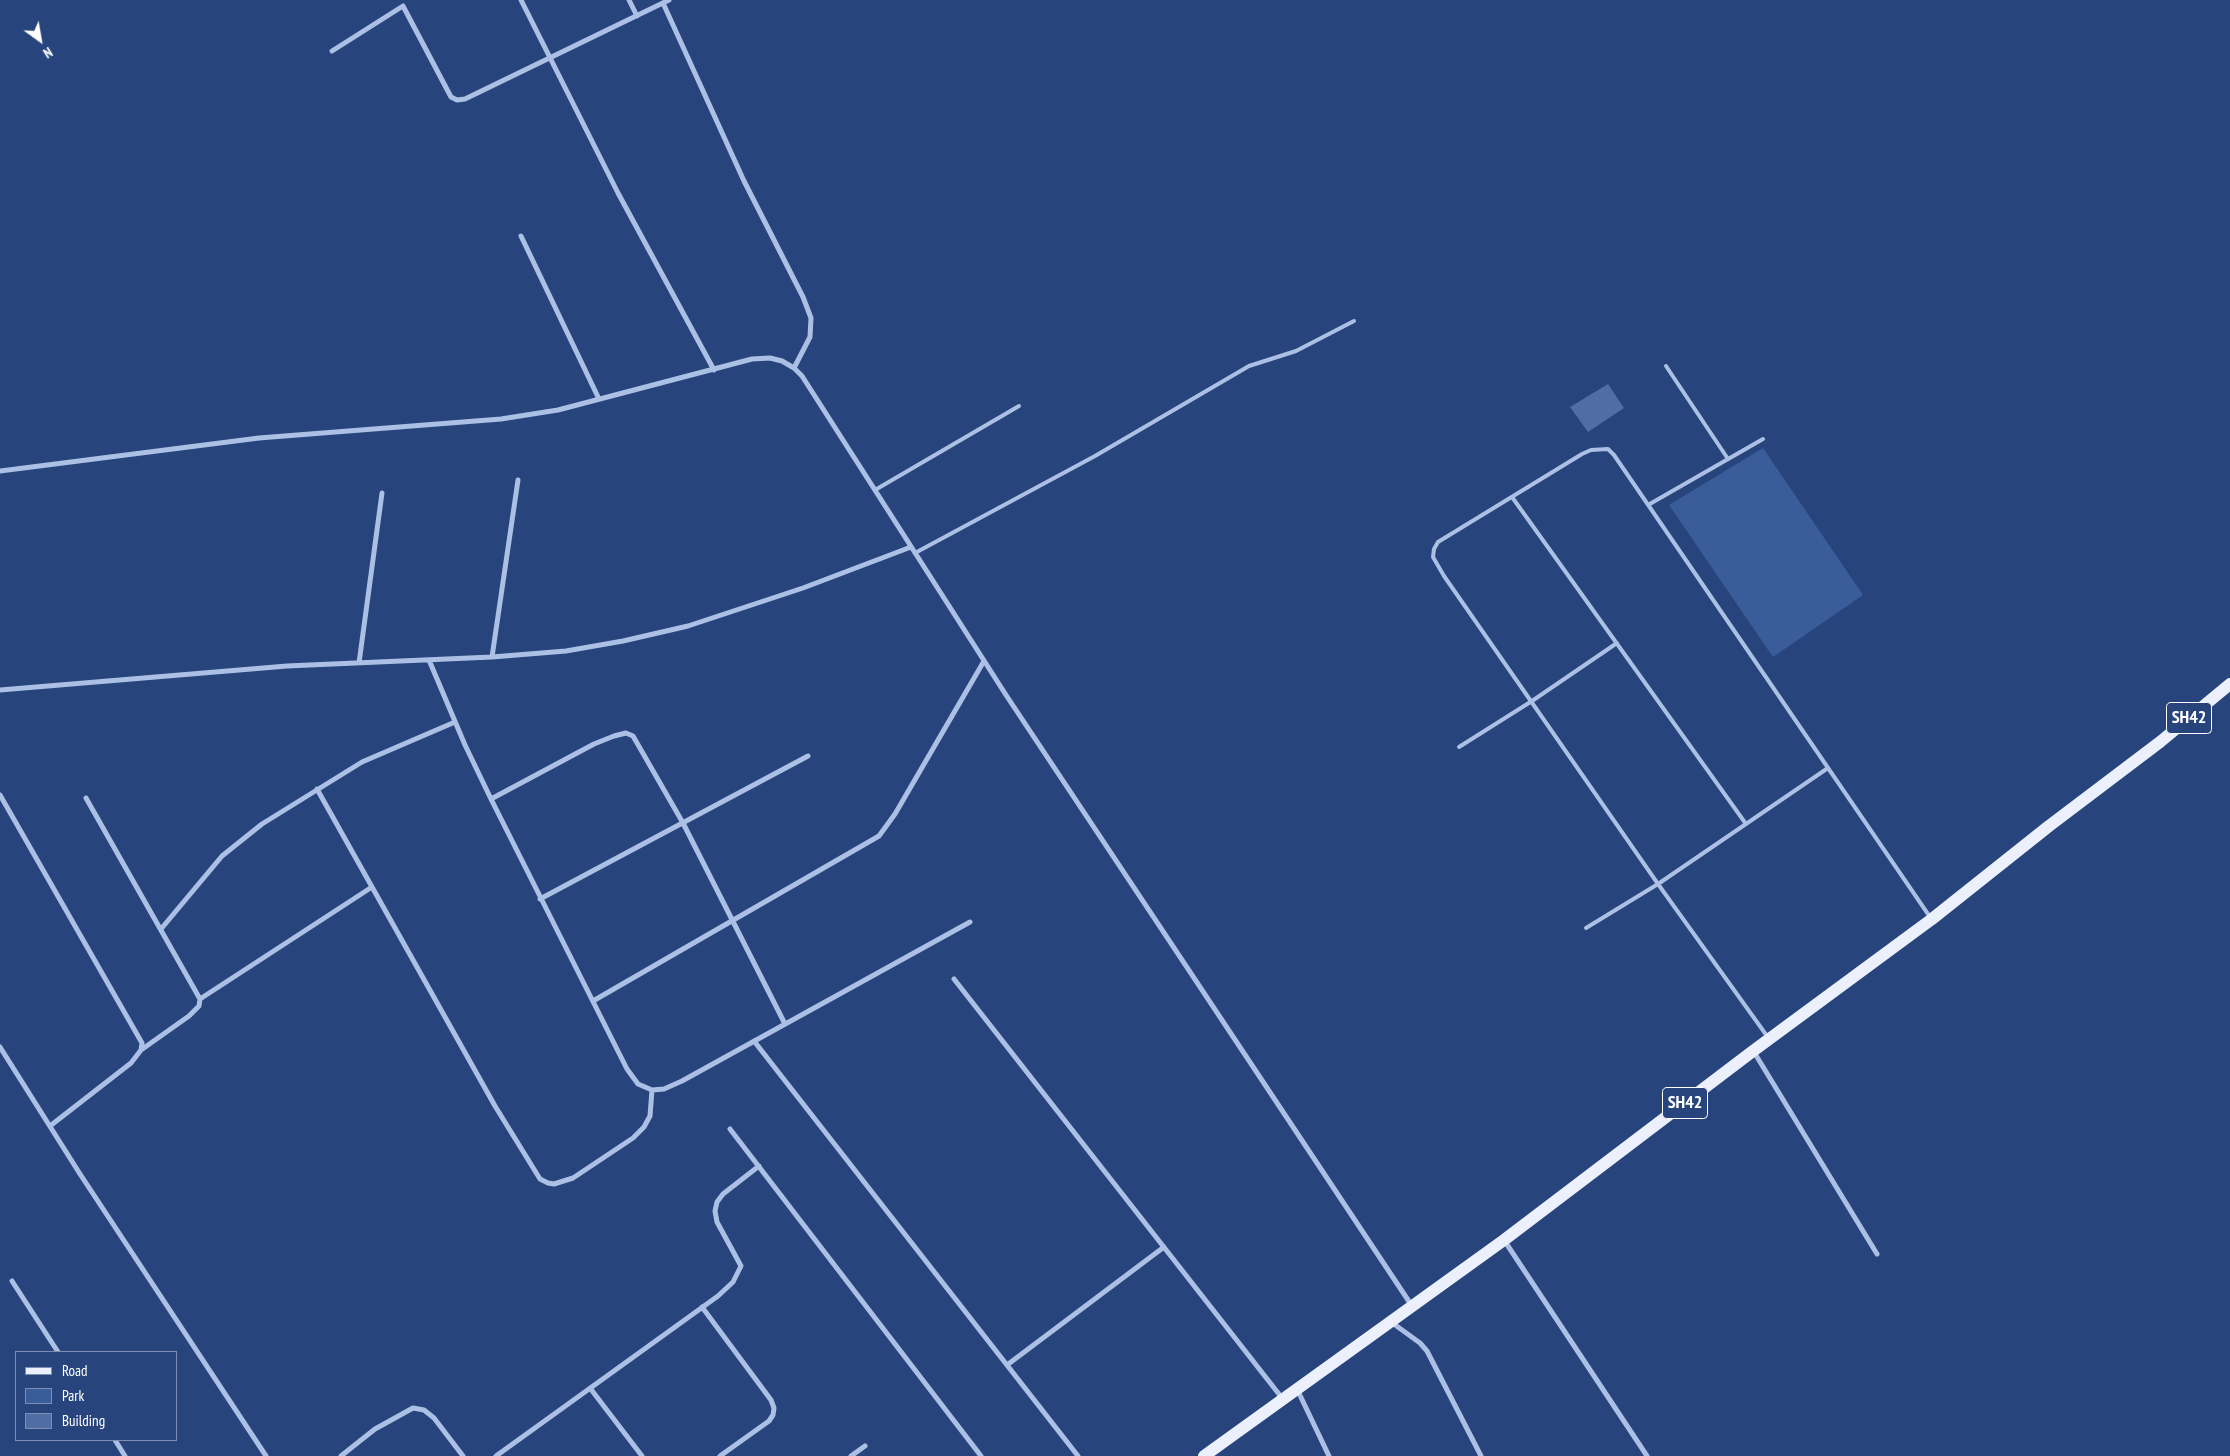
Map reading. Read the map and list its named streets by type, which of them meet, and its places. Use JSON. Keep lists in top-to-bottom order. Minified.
{"streets":{"main road":["SH42"]},"legend":["Road","Park","Building"],"north":"bottom right"}
